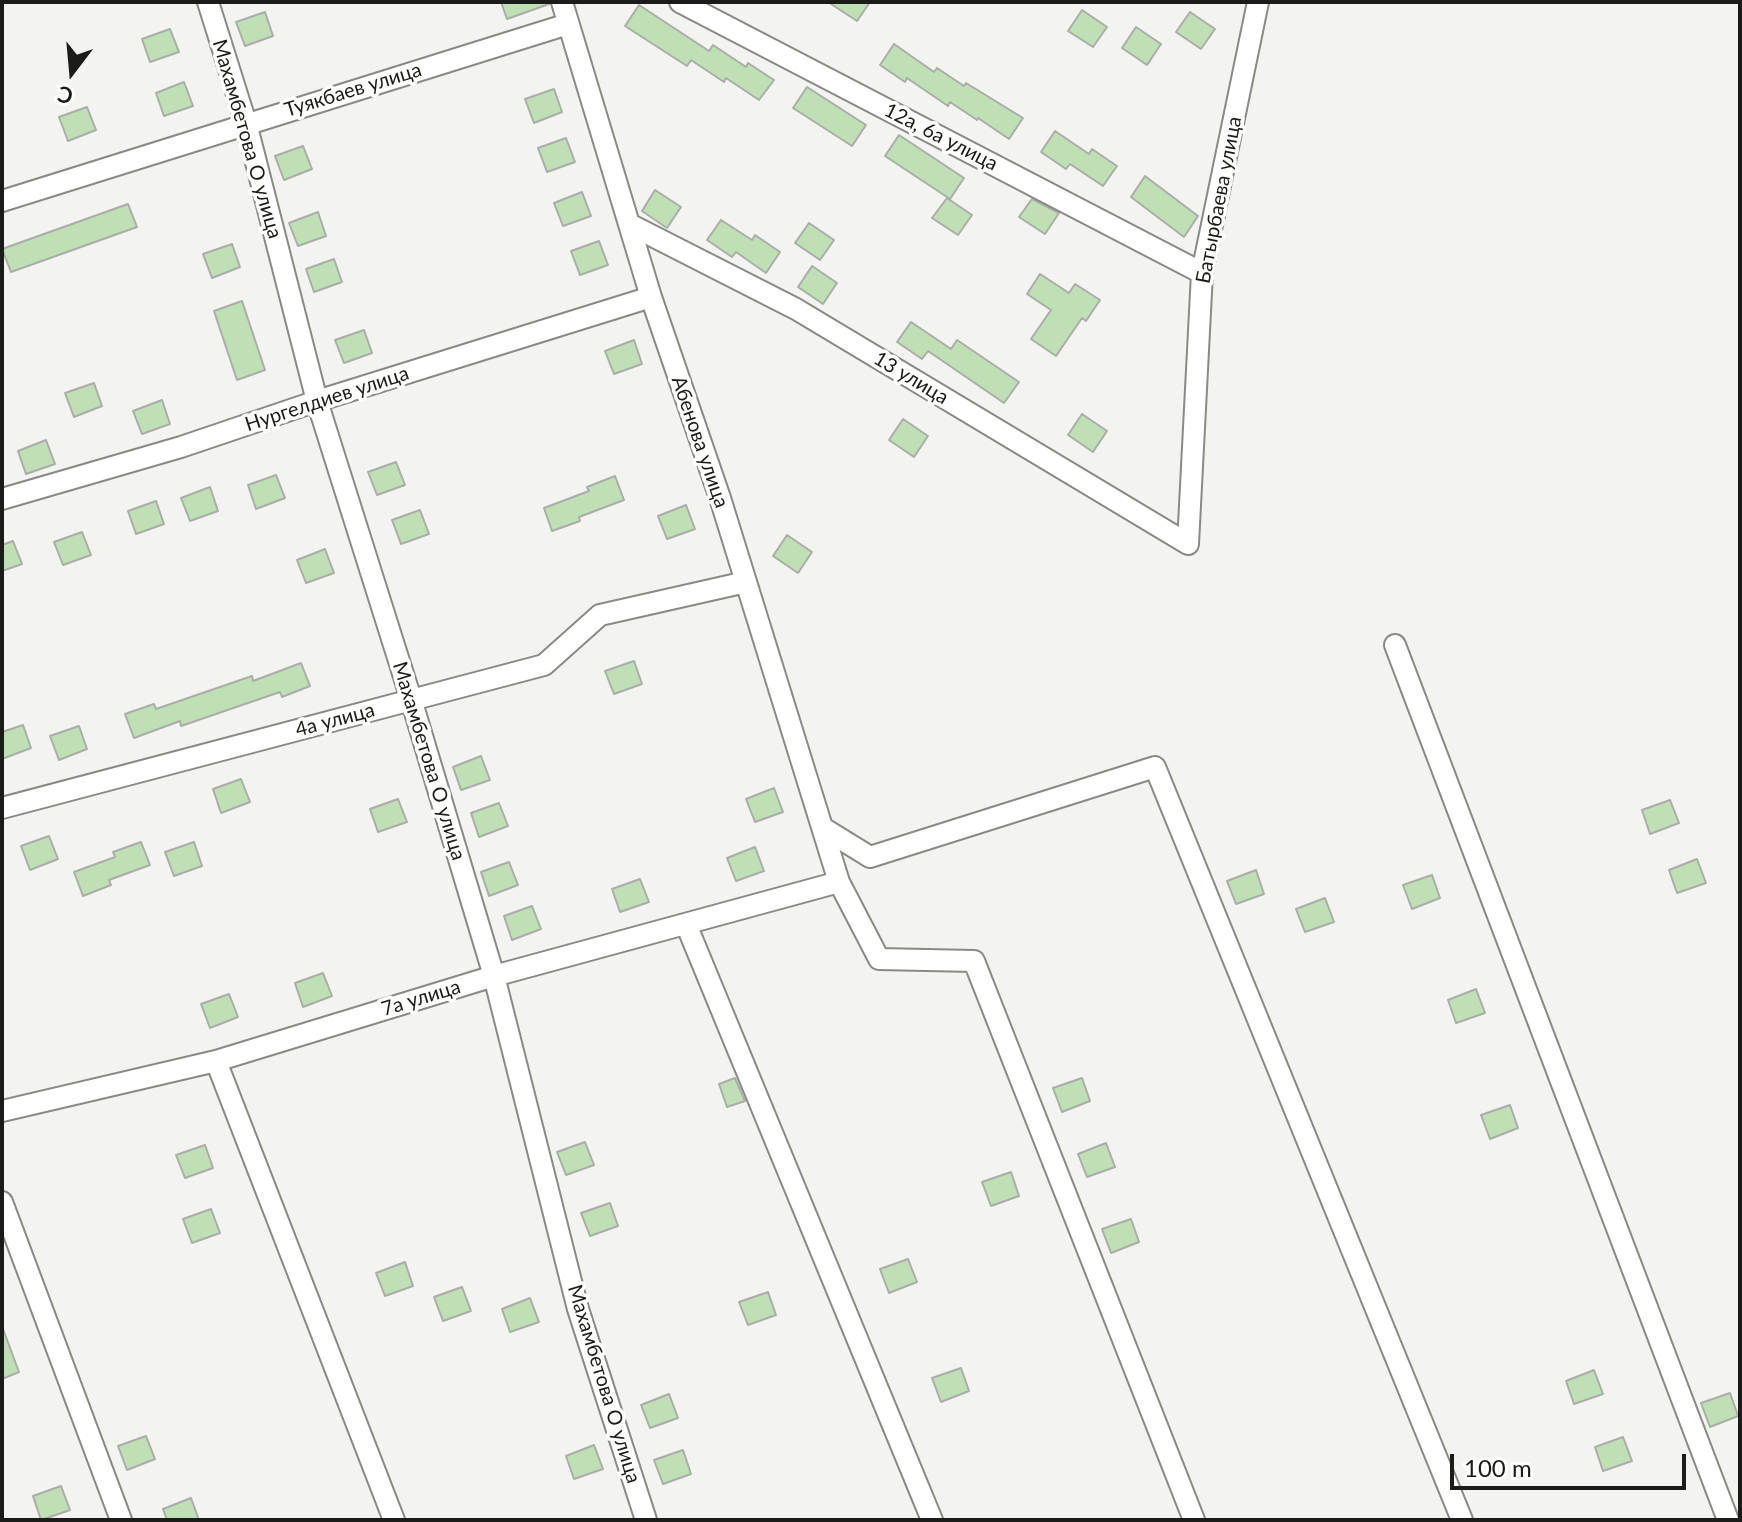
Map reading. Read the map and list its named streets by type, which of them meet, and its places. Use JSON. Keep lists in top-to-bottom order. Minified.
{"streets":{"street":["Туякбаев улица","12а, 6а улица","Махамбетова О улица","Батырбаева улица","13 улица","Нургелдиев улица","Абенова улица","4а улица","7а улица"]},"crossings":[["Туякбаев улица","Махамбетова О улица"],["Туякбаев улица","Абенова улица"],["12а, 6а улица","Батырбаева улица"],["Махамбетова О улица","Нургелдиев улица"],["Махамбетова О улица","4а улица"],["Махамбетова О улица","7а улица"],["Батырбаева улица","13 улица"],["13 улица","Абенова улица"],["Нургелдиев улица","Абенова улица"],["Абенова улица","4а улица"],["Абенова улица","7а улица"]],"scale_bar":"100 m","north":"bottom"}
